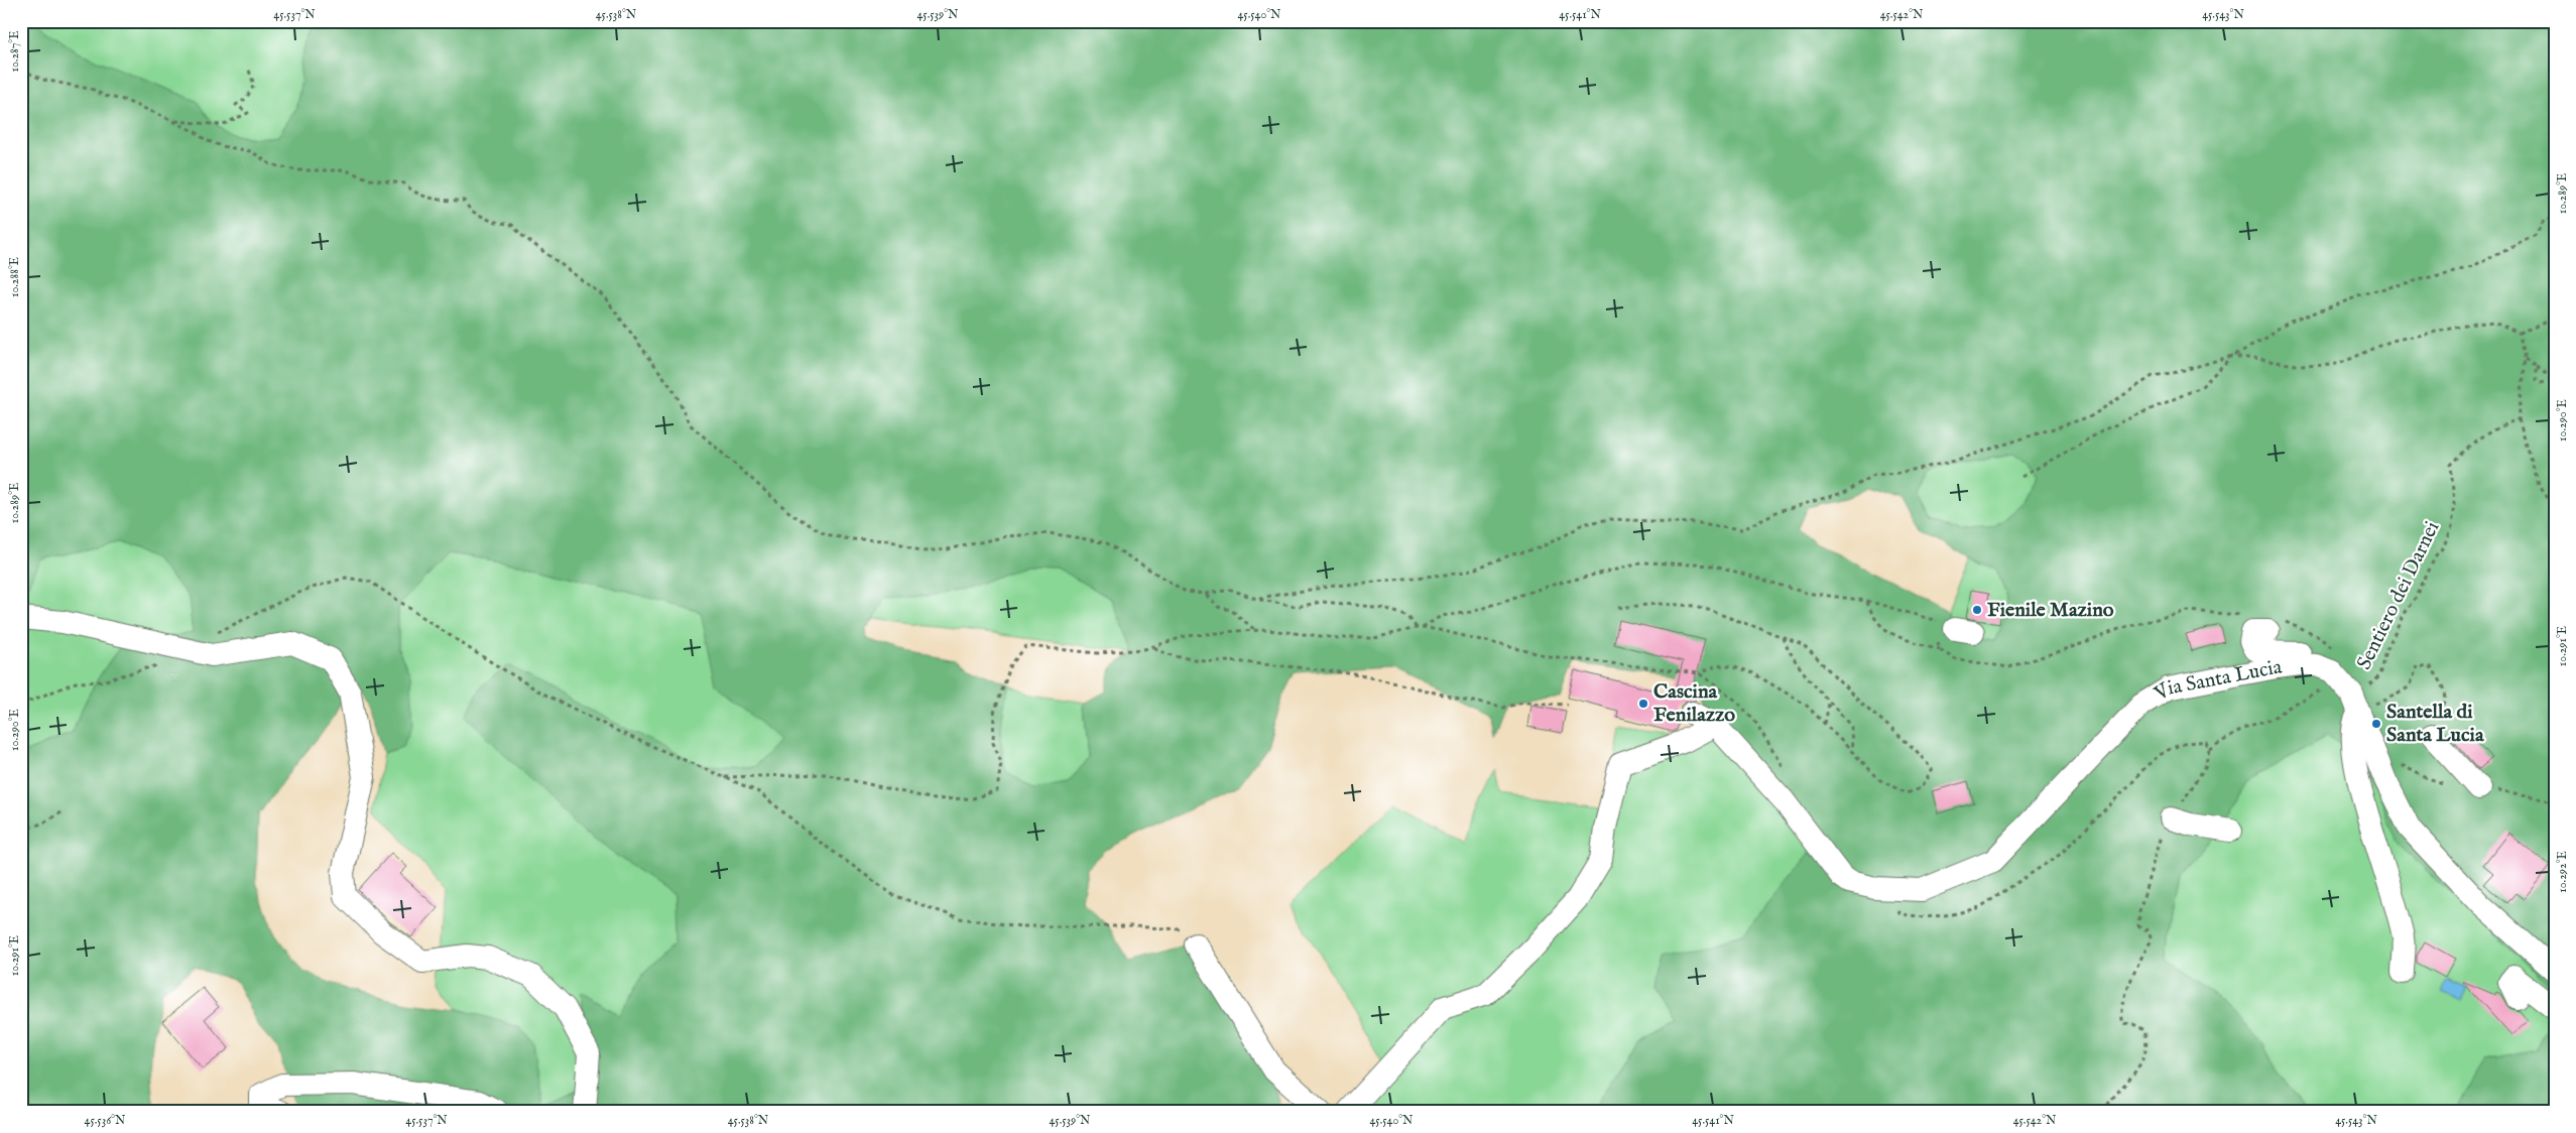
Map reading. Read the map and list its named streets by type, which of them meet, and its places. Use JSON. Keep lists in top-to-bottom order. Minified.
{"streets":{"street":["Via Santa Lucia"],"path":["Sentiero dei Darnei"]},"crossings":[["Sentiero dei Darnei","Via Santa Lucia"]],"places":["Fienile Mazino","Cascina Fenilazzo","Santella di Santa Lucia"],"coordinates":["45.537°N","45.538°N","45.539°N","45.540°N","45.541°N","45.542°N","45.543°N","10.287°E","10.289°E","10.288°E","10.290°E","10.291°E","10.292°E","45.536°N"]}
